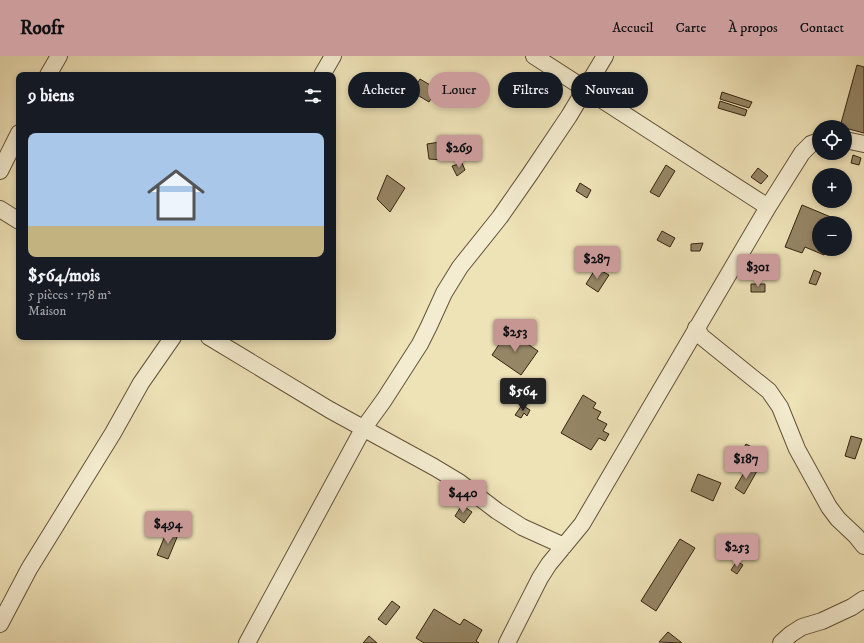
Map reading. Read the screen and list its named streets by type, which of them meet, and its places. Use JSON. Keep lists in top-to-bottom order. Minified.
{"page":{"header":"Roofr","nav":["Accueil","Carte","À propos","Contact"],"chip":["Acheter","Louer","Filtres","Nouveau"],"heading":"9 biens","map_buttons":["+","−"],"list":[{"name":"$564/mois","note":"5 pièces · 178 m² · Maison"}],"price":["$269","$287","$301","$253","$564","$187","$440","$494","$253"]}}
